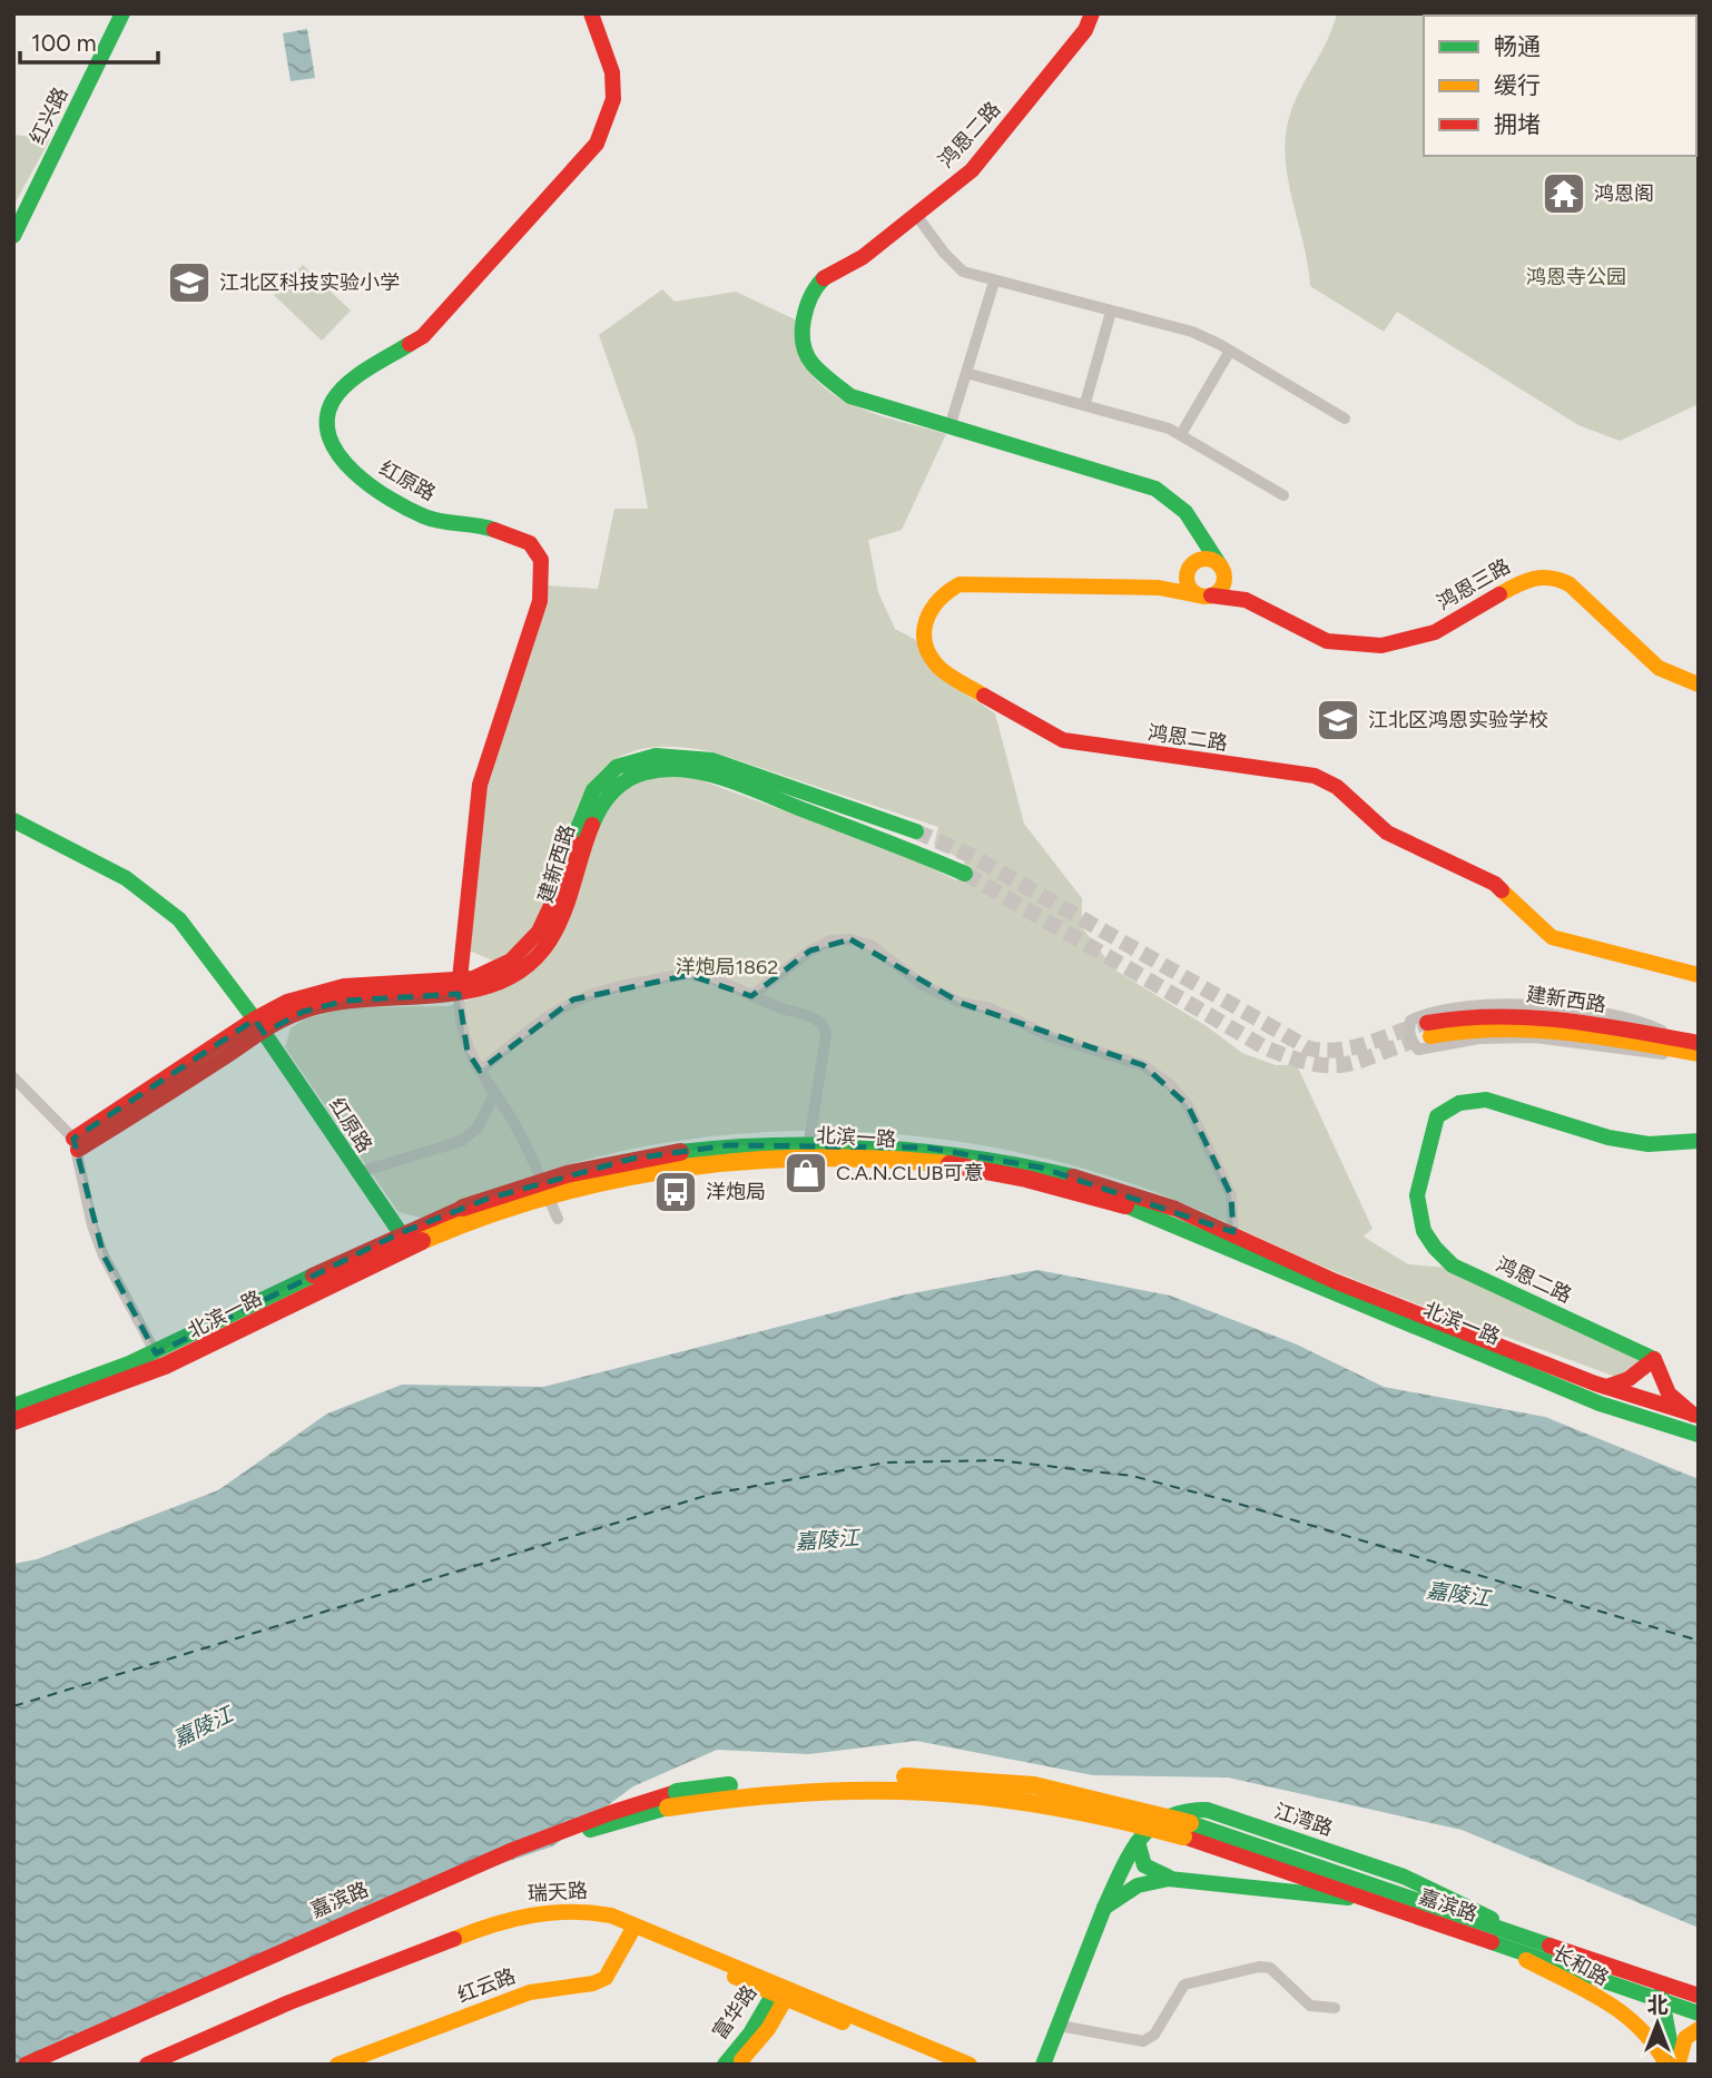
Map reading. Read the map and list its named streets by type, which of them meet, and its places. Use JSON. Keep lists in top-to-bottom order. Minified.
{"streets":{"main road":["红兴路","鸿恩二路","红原路","鸿恩三路","建新西路","北滨一路","江湾路","瑞天路","嘉滨路","长和路","红云路","富华路"]},"crossings":[["鸿恩二路","鸿恩三路"],["红原路","建新西路"],["红原路","北滨一路"],["江湾路","嘉滨路"],["瑞天路","红云路"],["瑞天路","富华路"],["嘉滨路","长和路"]],"water":["嘉陵江"],"parks":["鸿恩寺公园","洋炮局1862"],"places":{"temple":["鸿恩阁"],"school or university":["江北区科技实验小学","江北区鸿恩实验学校"],"shop":["C.A.N.CLUB可意"],"bus stop":["洋炮局"]},"legend":["畅通","缓行","拥堵"],"scale_bar":"100 m","north":"top"}
